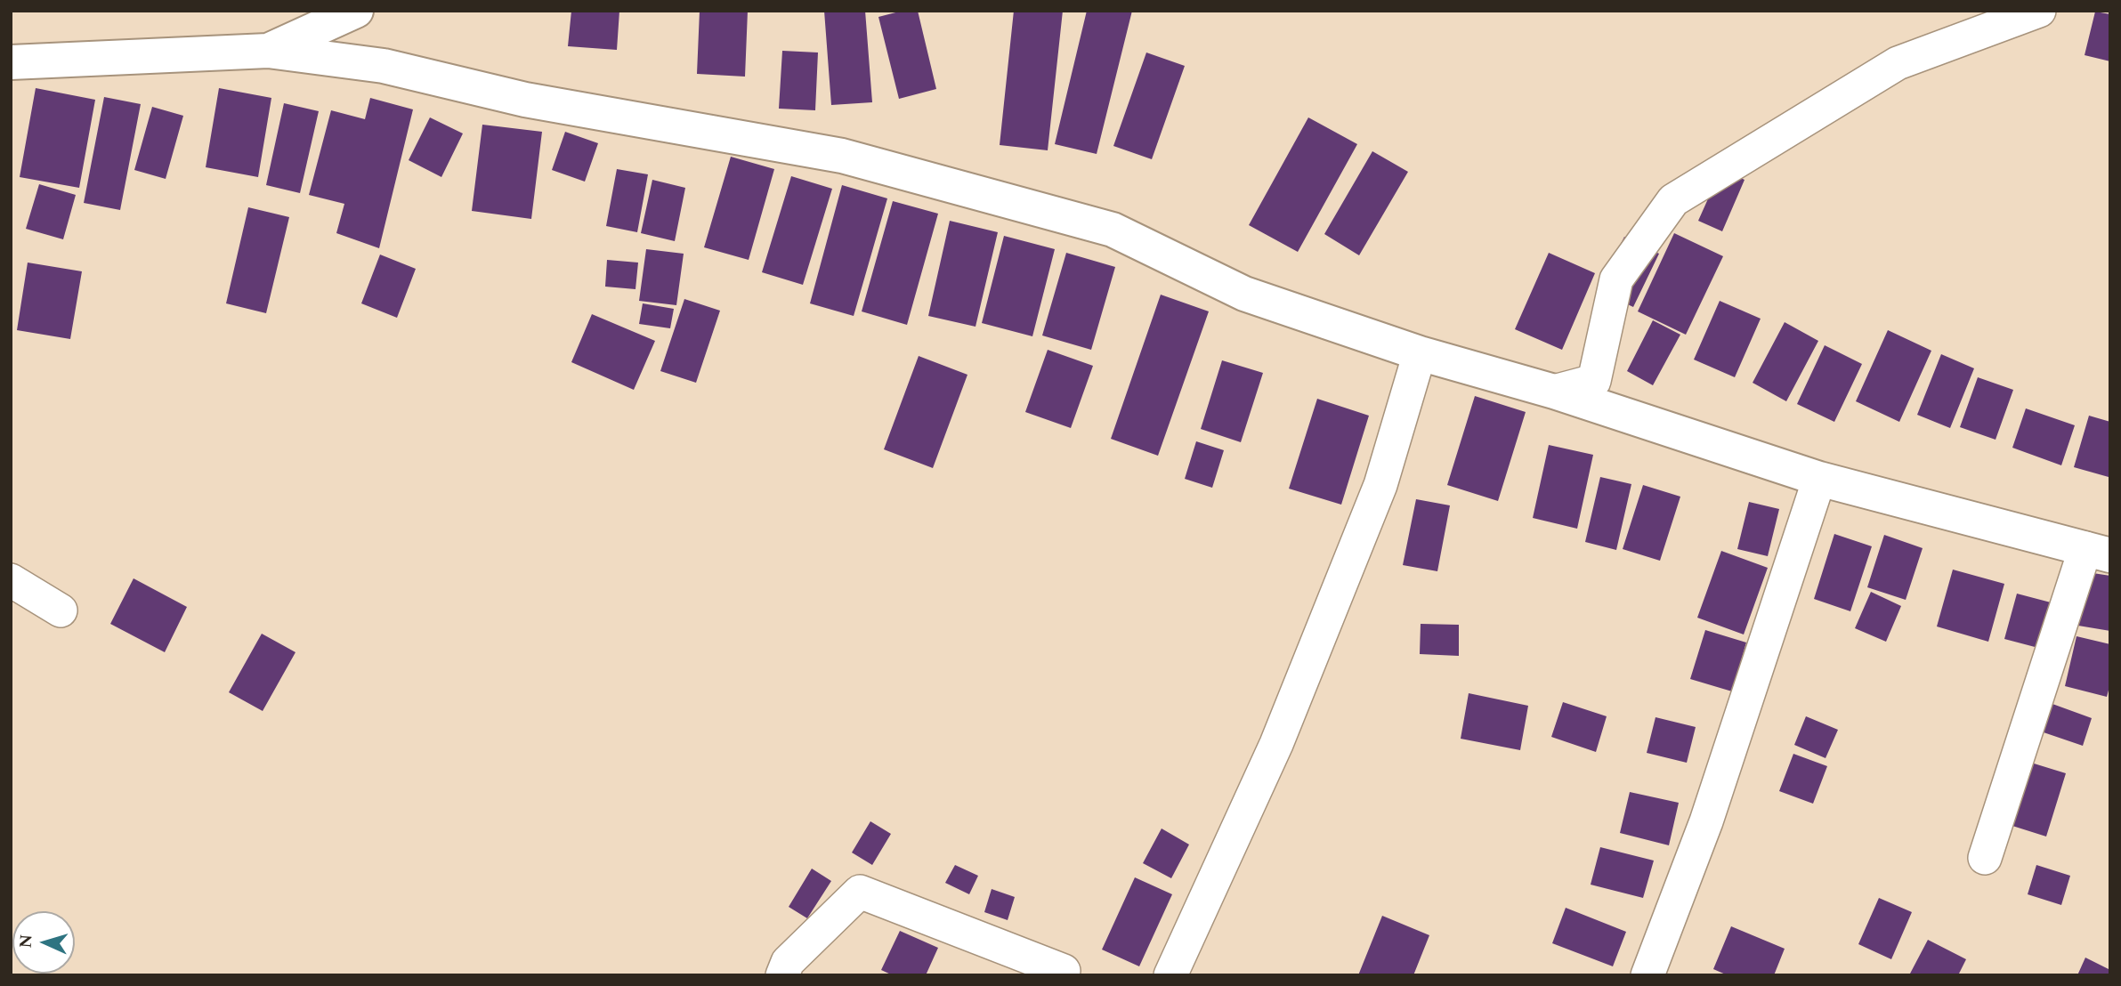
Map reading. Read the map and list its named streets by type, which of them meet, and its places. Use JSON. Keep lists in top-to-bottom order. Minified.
{"north":"left"}
